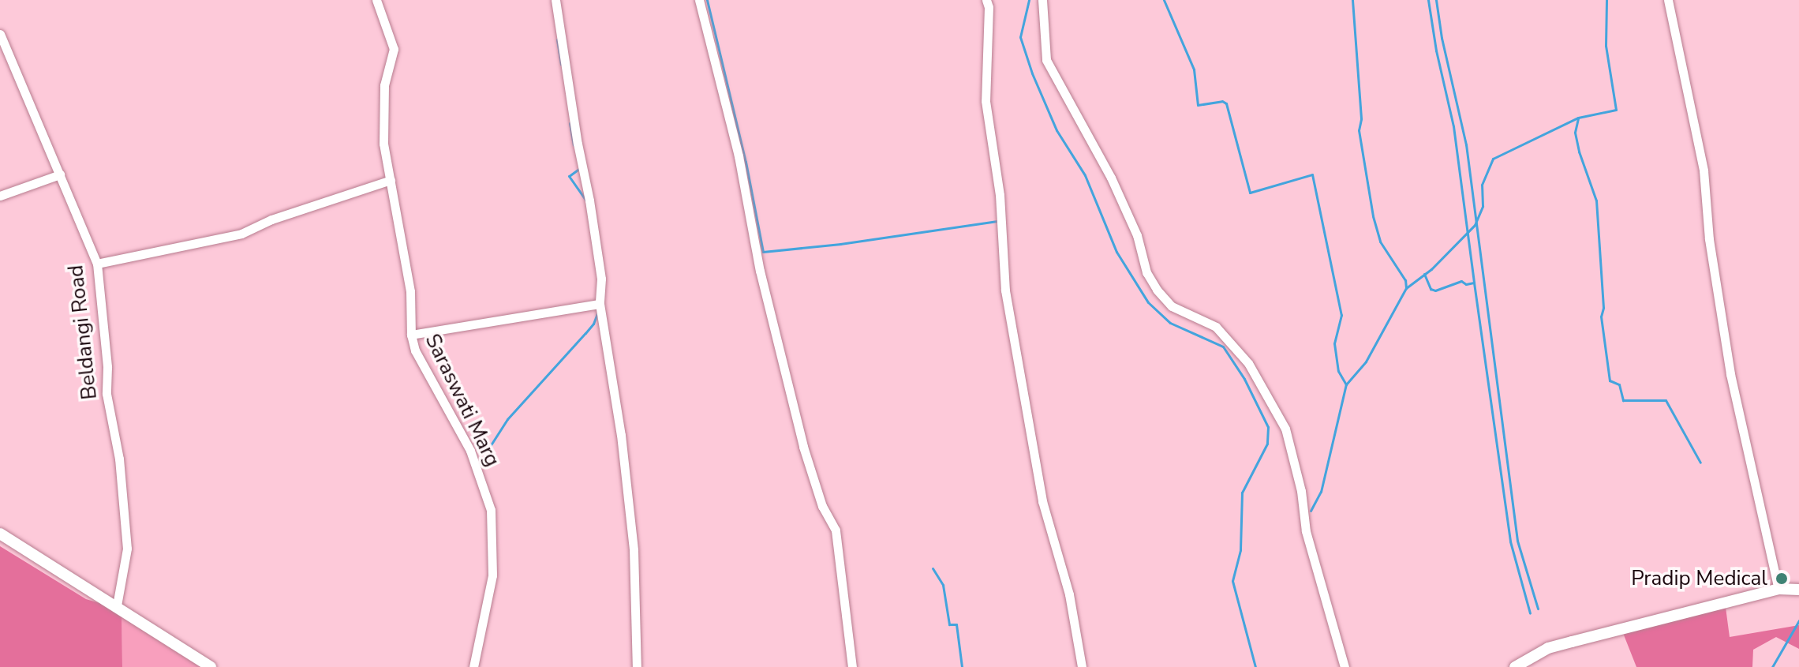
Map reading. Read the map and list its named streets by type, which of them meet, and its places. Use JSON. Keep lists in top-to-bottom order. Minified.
{"streets":{"street":["Beldangi Road","Saraswati Marg"]},"places":["Pradip Medical"]}
